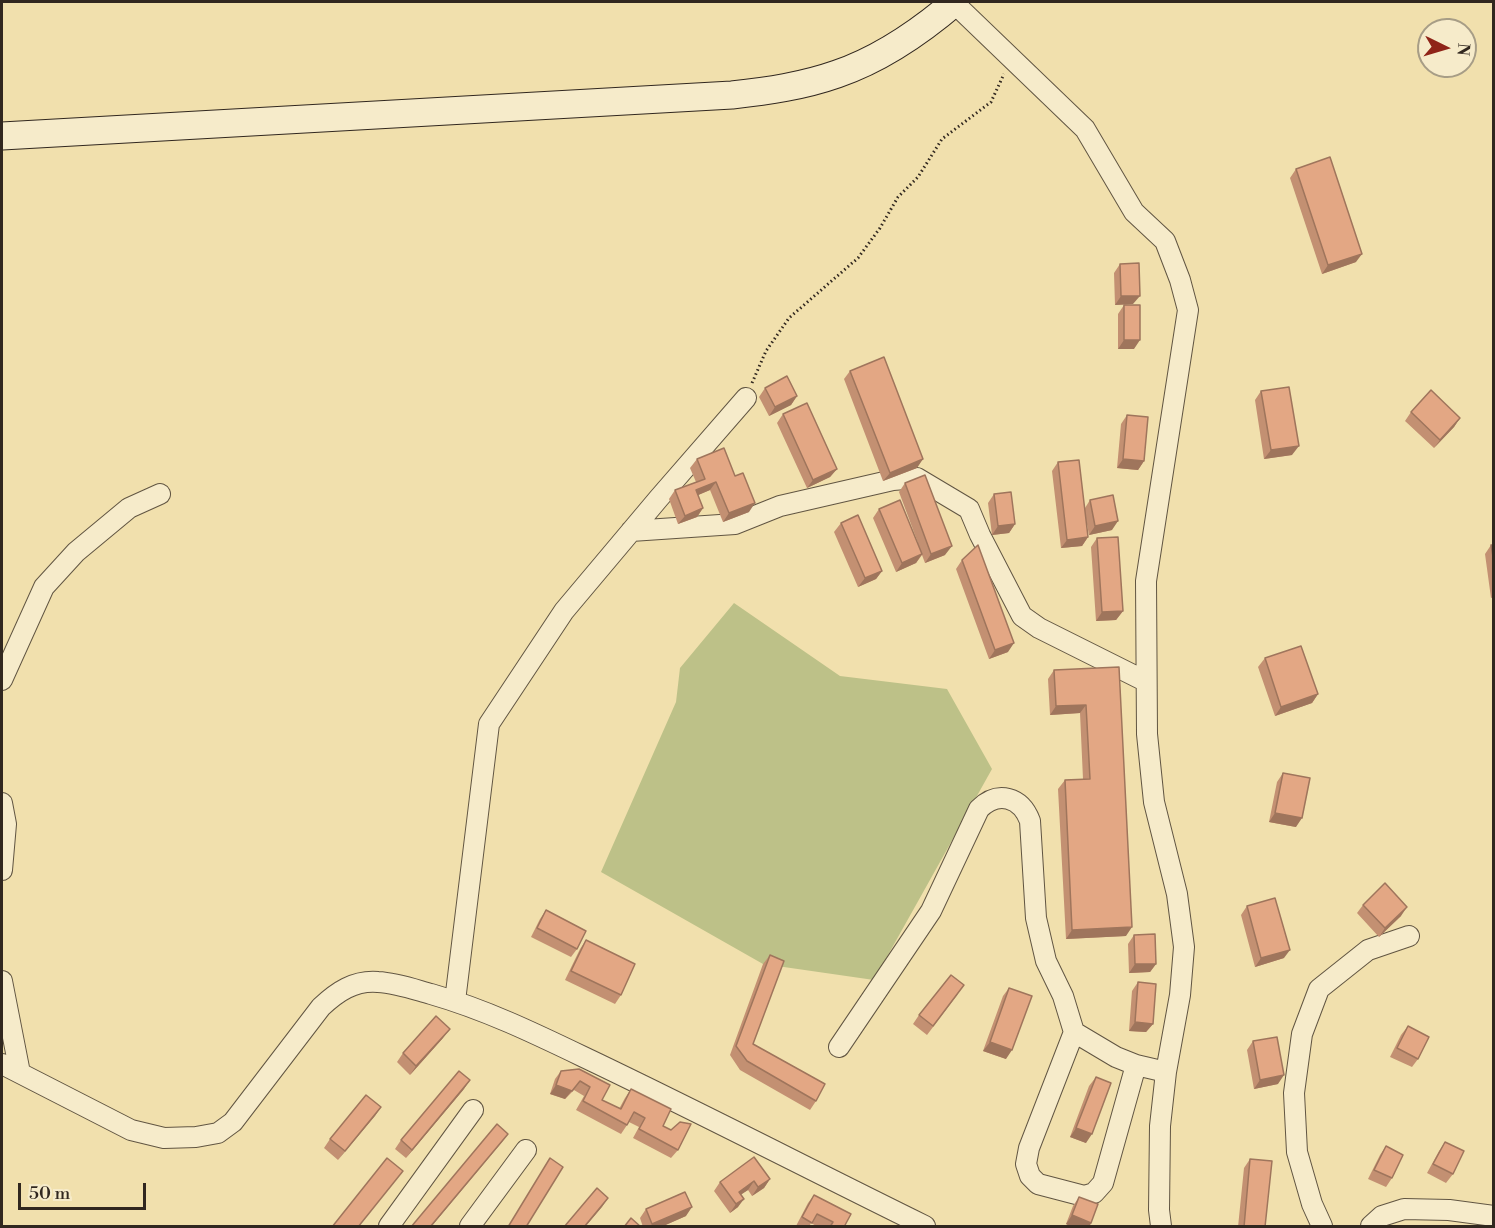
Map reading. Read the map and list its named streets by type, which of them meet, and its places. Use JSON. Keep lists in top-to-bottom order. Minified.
{"scale_bar":"50 m","north":"right"}
